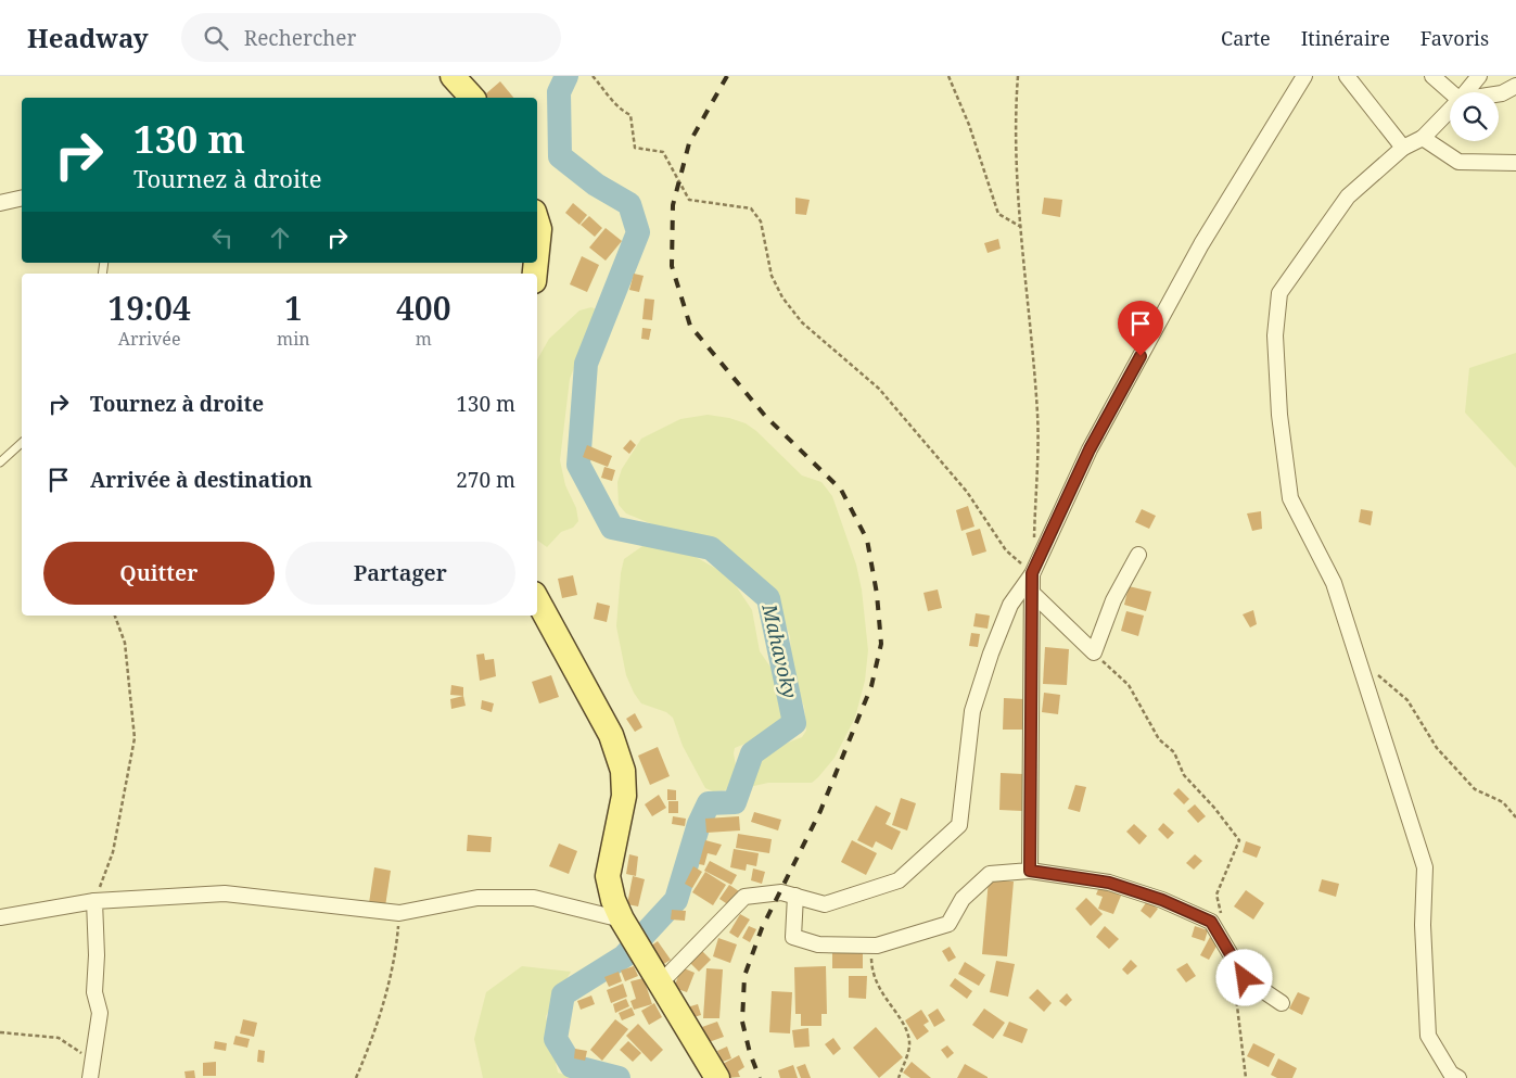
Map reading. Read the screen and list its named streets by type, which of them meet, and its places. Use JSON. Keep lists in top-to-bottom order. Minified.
{"water":["Mahavoky"],"page":{"header":"Headway","search":"Rechercher","nav":["Carte","Itinéraire","Favoris"],"turn":["130 m","Tournez à droite"],"eta":["19:04","Arrivée","1","min","400","m"],"list":[{"name":"Tournez à droite","value":"130 m"},{"name":"Arrivée à destination","value":"270 m"}],"buttons":["Quitter","Partager"]}}
